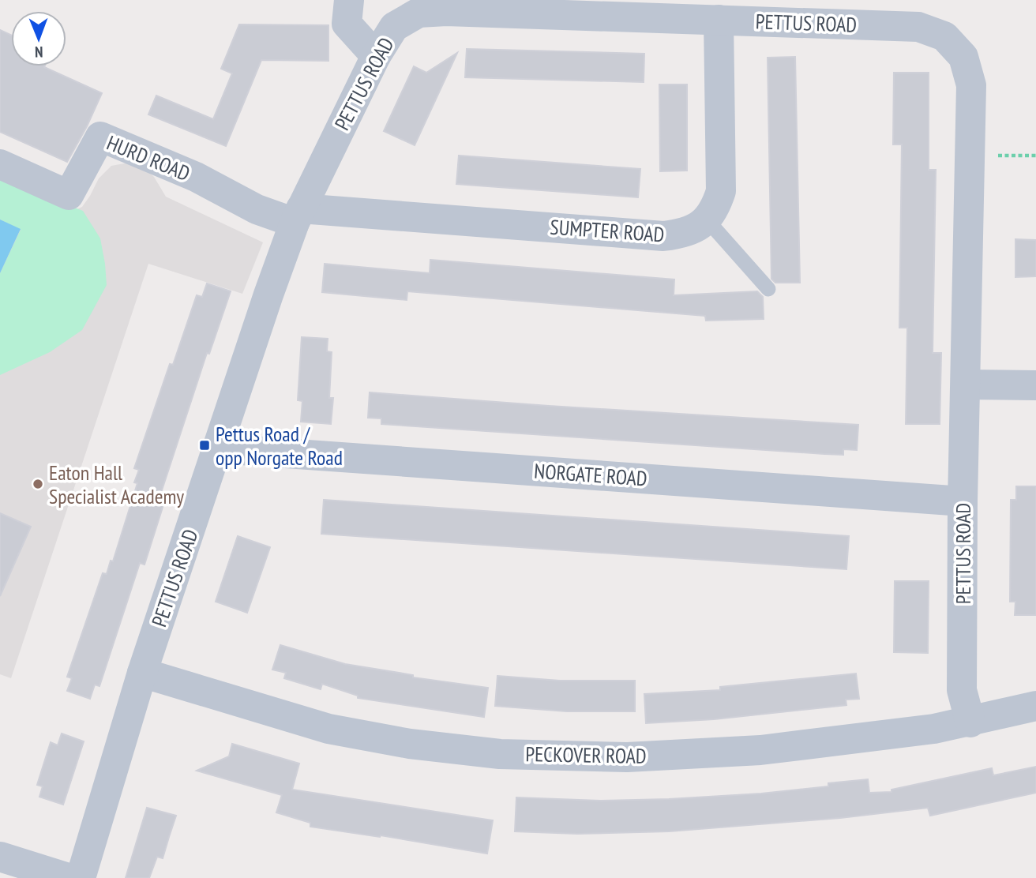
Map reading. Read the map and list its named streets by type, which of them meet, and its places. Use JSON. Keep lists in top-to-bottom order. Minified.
{"streets":{"street":["PETTUS ROAD","HURD ROAD","SUMPTER ROAD","NORGATE ROAD","PECKOVER ROAD"]},"crossings":[["PETTUS ROAD","HURD ROAD"],["PETTUS ROAD","SUMPTER ROAD"],["PETTUS ROAD","NORGATE ROAD"],["PETTUS ROAD","PECKOVER ROAD"],["HURD ROAD","SUMPTER ROAD"]],"places":{"transit":["Pettus Road / opp Norgate Road"],"other":["Eaton Hall Specialist Academy"]},"north":"bottom"}
